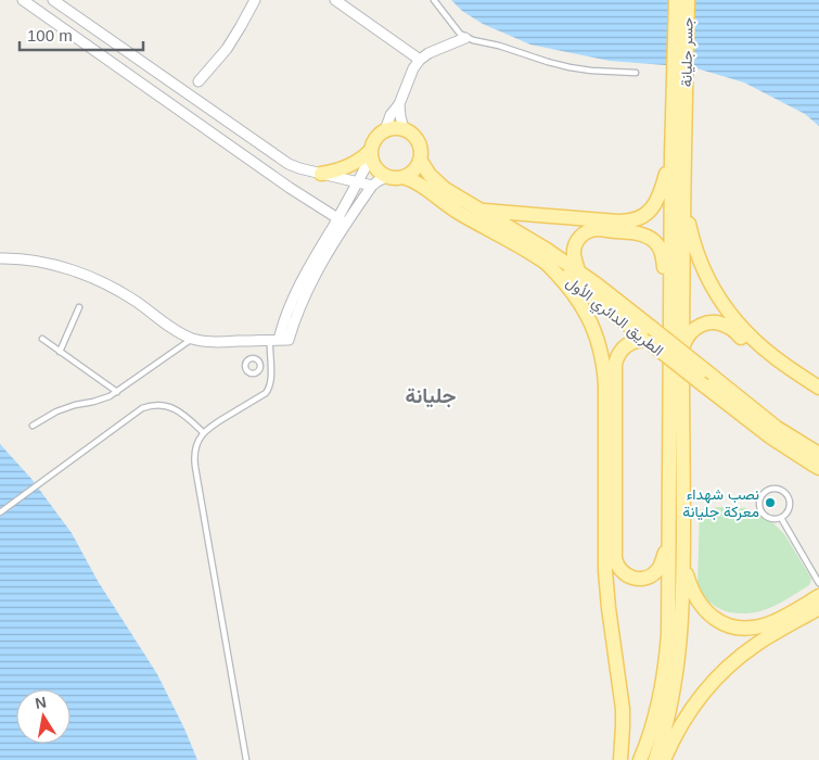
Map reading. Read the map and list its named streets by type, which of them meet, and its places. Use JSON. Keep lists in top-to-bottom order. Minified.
{"streets":{"main road":["جسر جليانة","الطريق الدائري الأول"]},"districts":["جليانة"],"places":["نصب شهداء معركة جليانة"],"scale_bar":"100 m","north":"top"}
